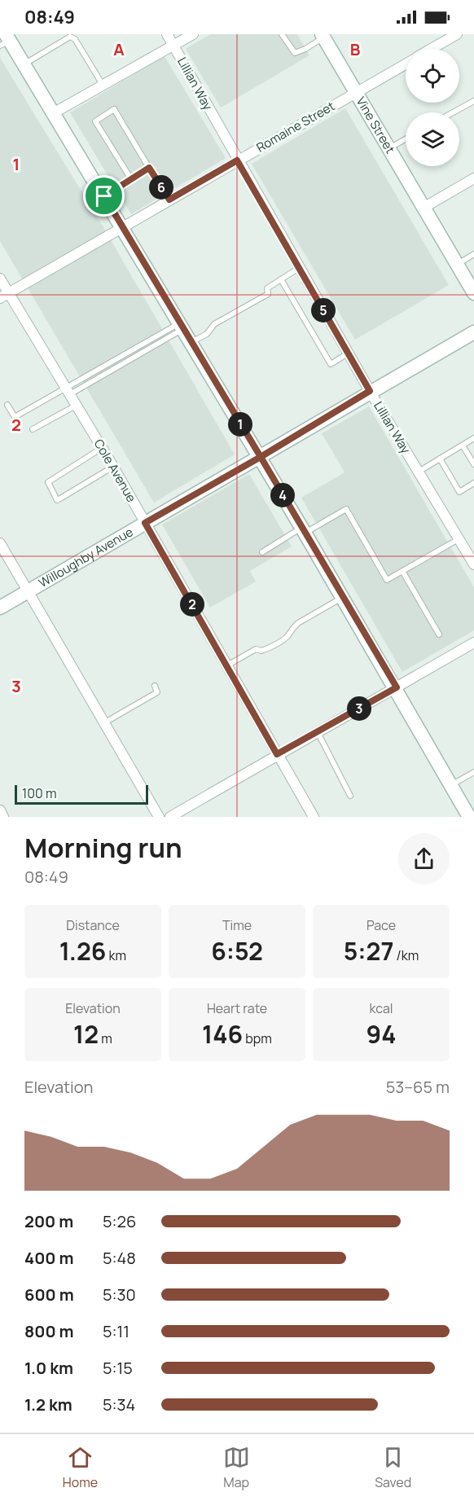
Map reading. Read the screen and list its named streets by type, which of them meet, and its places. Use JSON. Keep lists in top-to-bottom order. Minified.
{"streets":{"main road":["Vine Street","Willoughby Avenue"],"street":["Lillian Way","Romaine Street","Cole Avenue"]},"crossings":[["Lillian Way","Romaine Street"],["Lillian Way","Willoughby Avenue"],["Vine Street","Romaine Street"],["Romaine Street","Cole Avenue"],["Cole Avenue","Willoughby Avenue"]],"scale_bar":"100 m","page":{"status":"08:49","pins":["6","5","1","4","2","3"],"scale":"100 m","heading":["Morning run","08:49"],"stats":[["Distance","1.26 km"],["Time","6:52"],["Pace","5:27 /km"],["Elevation","12 m"],["Heart rate","146 bpm"],["kcal","94"]],"chart":["Elevation","53–65 m"],"list":[{"name":"200 m","note":"5:26"},{"name":"400 m","note":"5:48"},{"name":"600 m","note":"5:30"},{"name":"800 m","note":"5:11"},{"name":"1.0 km","note":"5:15"},{"name":"1.2 km","note":"5:34"}],"tabs":["Home","Map","Saved"]},"grid":{"columns":["A","B"],"rows":["1","2","3"]}}
